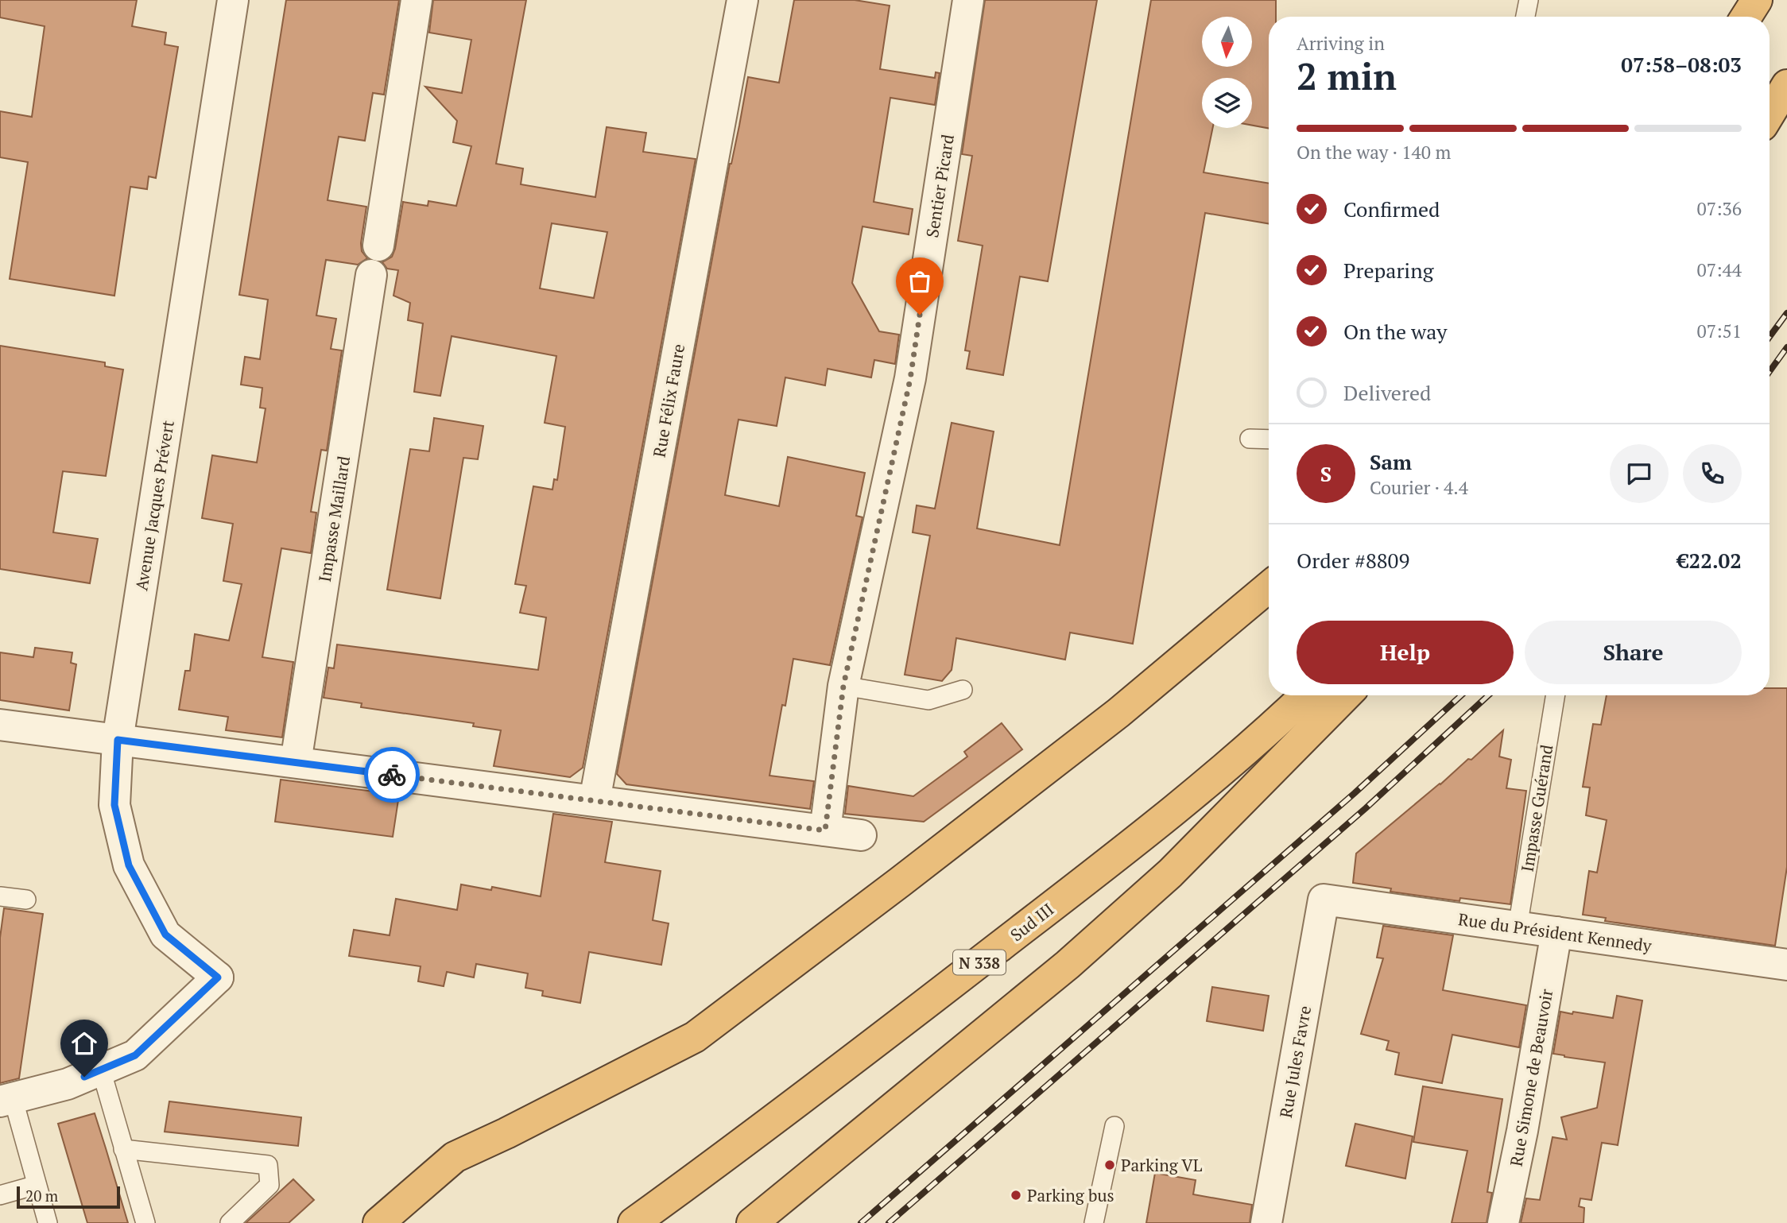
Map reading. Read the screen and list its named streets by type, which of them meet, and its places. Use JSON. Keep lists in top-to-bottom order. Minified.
{"streets":{"highway":["Sud III","N 338"],"street":["Sentier Picard","Rue Félix Faure","Avenue Jacques Prévert","Impasse Maillard","Rue du Président Kennedy","Rue Jules Favre","Rue Simone de Beauvoir"],"lane":["Impasse Guérand"]},"crossings":[["Impasse Guérand","Rue du Président Kennedy"],["Rue du Président Kennedy","Rue Jules Favre"],["Rue du Président Kennedy","Rue Simone de Beauvoir"]],"places":["Parking VL","Parking bus"],"scale_bar":"20 m","north":"bottom","page":{"heading":["2 min","Arriving in","07:58–08:03"],"panel":["Sam","Courier · 4.4","Order #8809","€22.02"],"bar":"On the way · 140 m","list":[["Confirmed","07:36"],["Preparing","07:44"],["On the way","07:51"],"Delivered"],"round":"S","buttons":["Help","Share"],"scale":"20 m"}}
